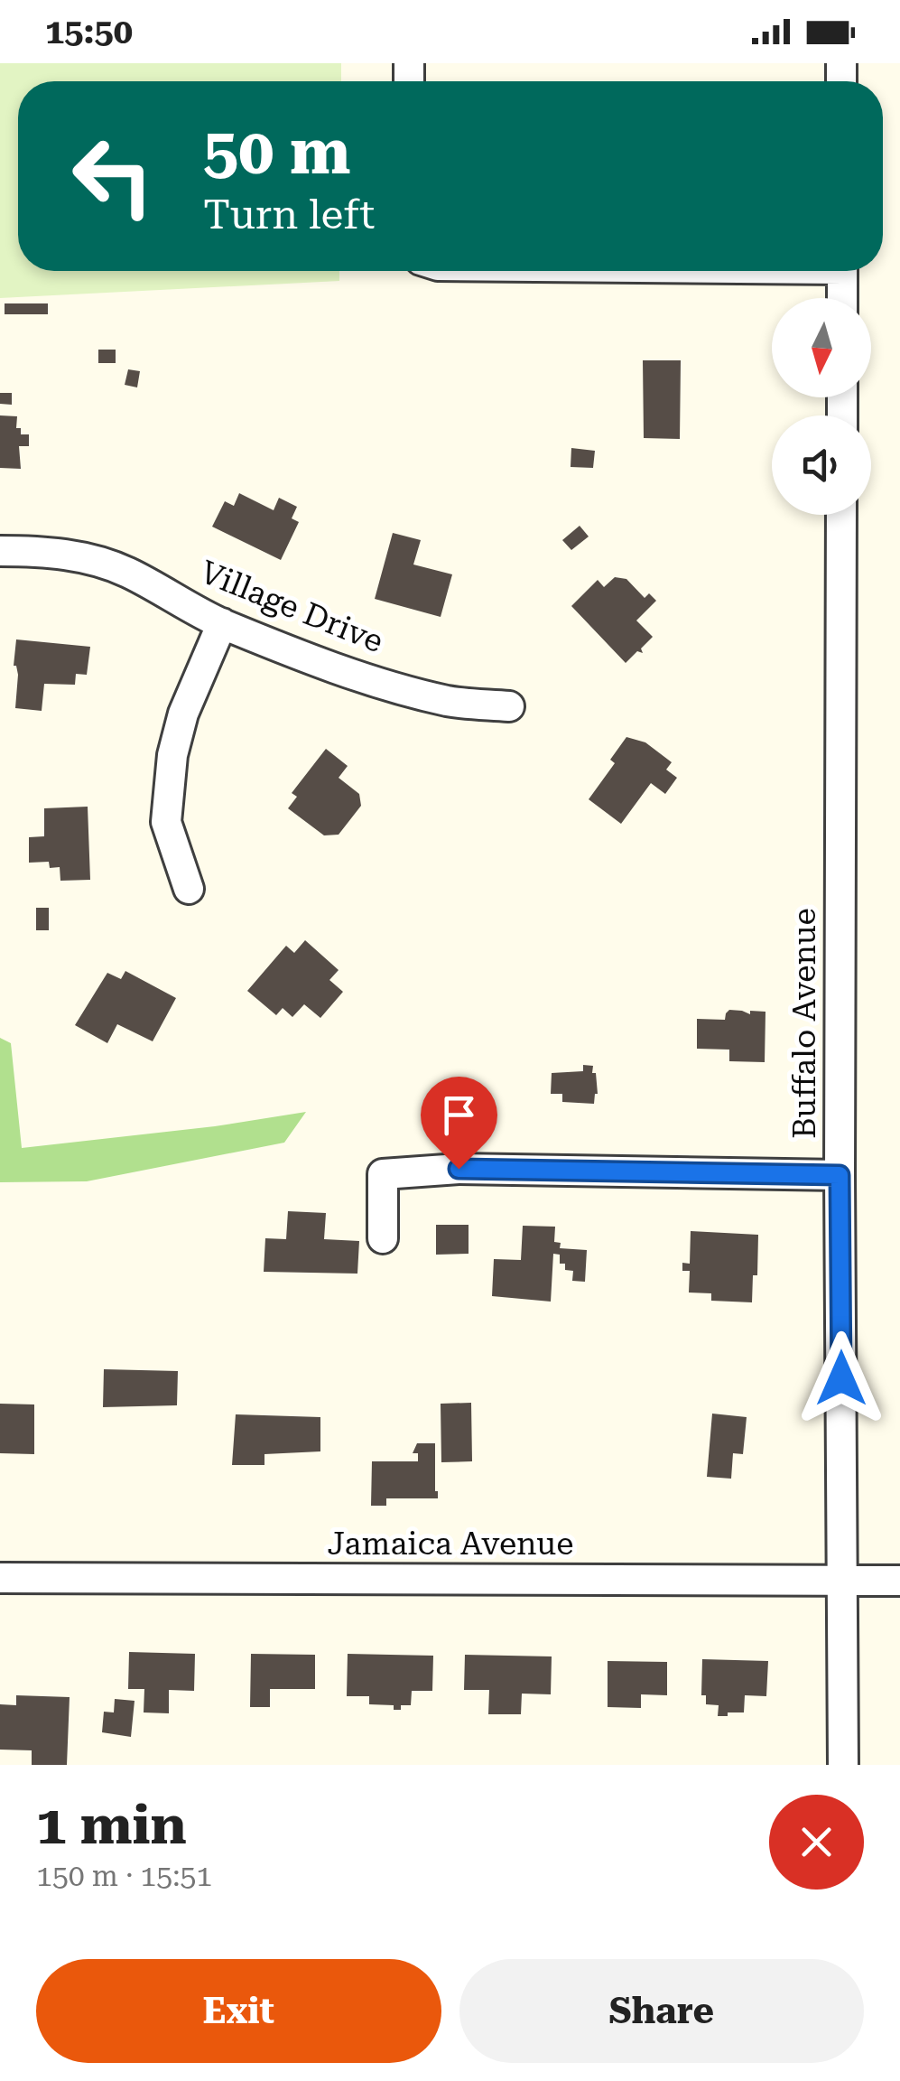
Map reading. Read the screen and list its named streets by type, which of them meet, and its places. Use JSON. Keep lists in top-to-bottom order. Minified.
{"streets":{"street":["Village Drive","Buffalo Avenue","Jamaica Avenue"]},"crossings":[["Buffalo Avenue","Jamaica Avenue"]],"north":"bottom","page":{"status":"15:50","turn":["50 m","Turn left"],"heading":["1 min","150 m · 15:51"],"buttons":["Exit","Share"]}}
